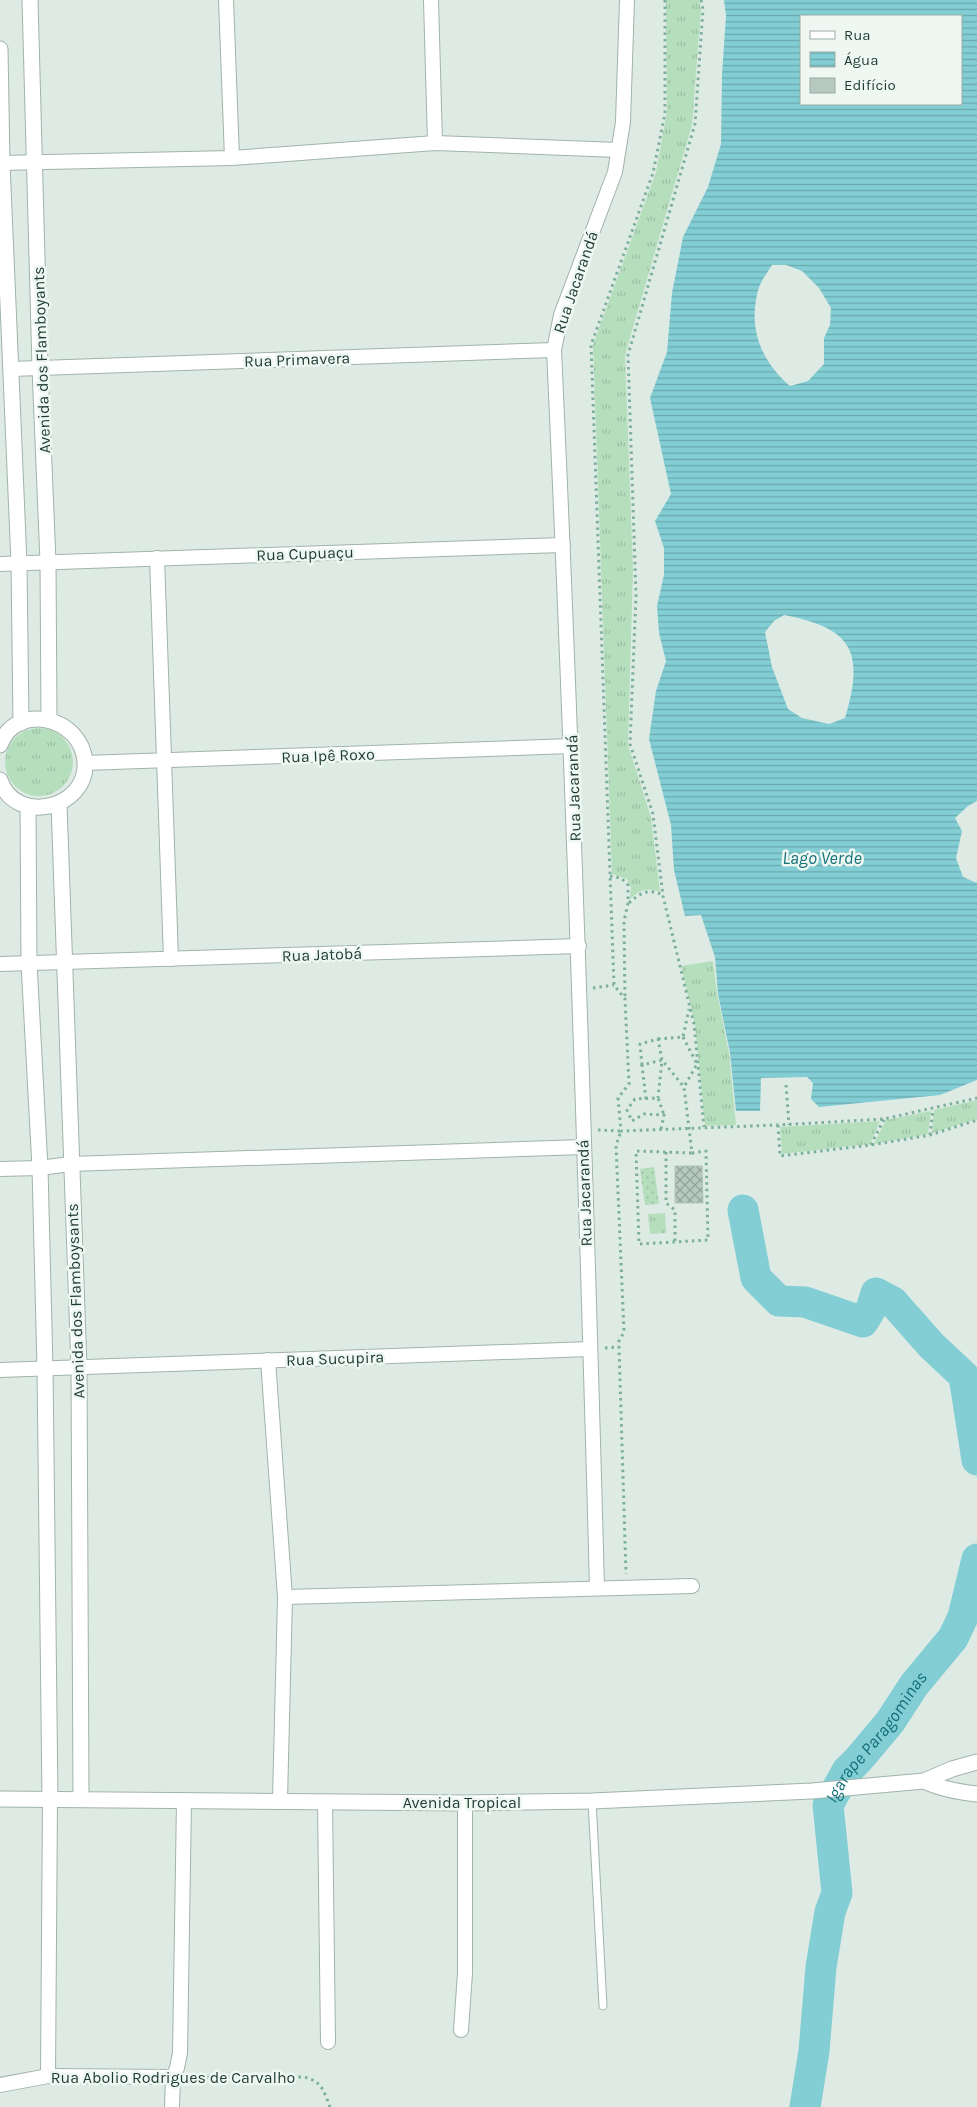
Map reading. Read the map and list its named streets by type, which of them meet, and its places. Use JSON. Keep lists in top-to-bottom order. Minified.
{"streets":{"street":["Rua Jacarandá","Rua Primavera","Avenida dos Flamboyants","Rua Cupuaçu","Rua Ipê Roxo","Rua Jatobá","Avenida dos Flamboysants","Rua Sucupira","Avenida Tropical","Rua Abolio Rodrigues de Carvalho"]},"crossings":[["Rua Jacarandá","Rua Primavera"],["Rua Jacarandá","Rua Cupuaçu"],["Rua Jacarandá","Rua Ipê Roxo"],["Rua Jacarandá","Rua Jatobá"],["Rua Jacarandá","Rua Sucupira"],["Rua Primavera","Avenida dos Flamboyants"],["Avenida dos Flamboyants","Rua Cupuaçu"],["Rua Jatobá","Avenida dos Flamboysants"],["Avenida dos Flamboysants","Rua Sucupira"],["Avenida dos Flamboysants","Avenida Tropical"]],"water":["Lago Verde","Igarape Paragominas"],"legend":["Rua","Água","Edifício"]}
